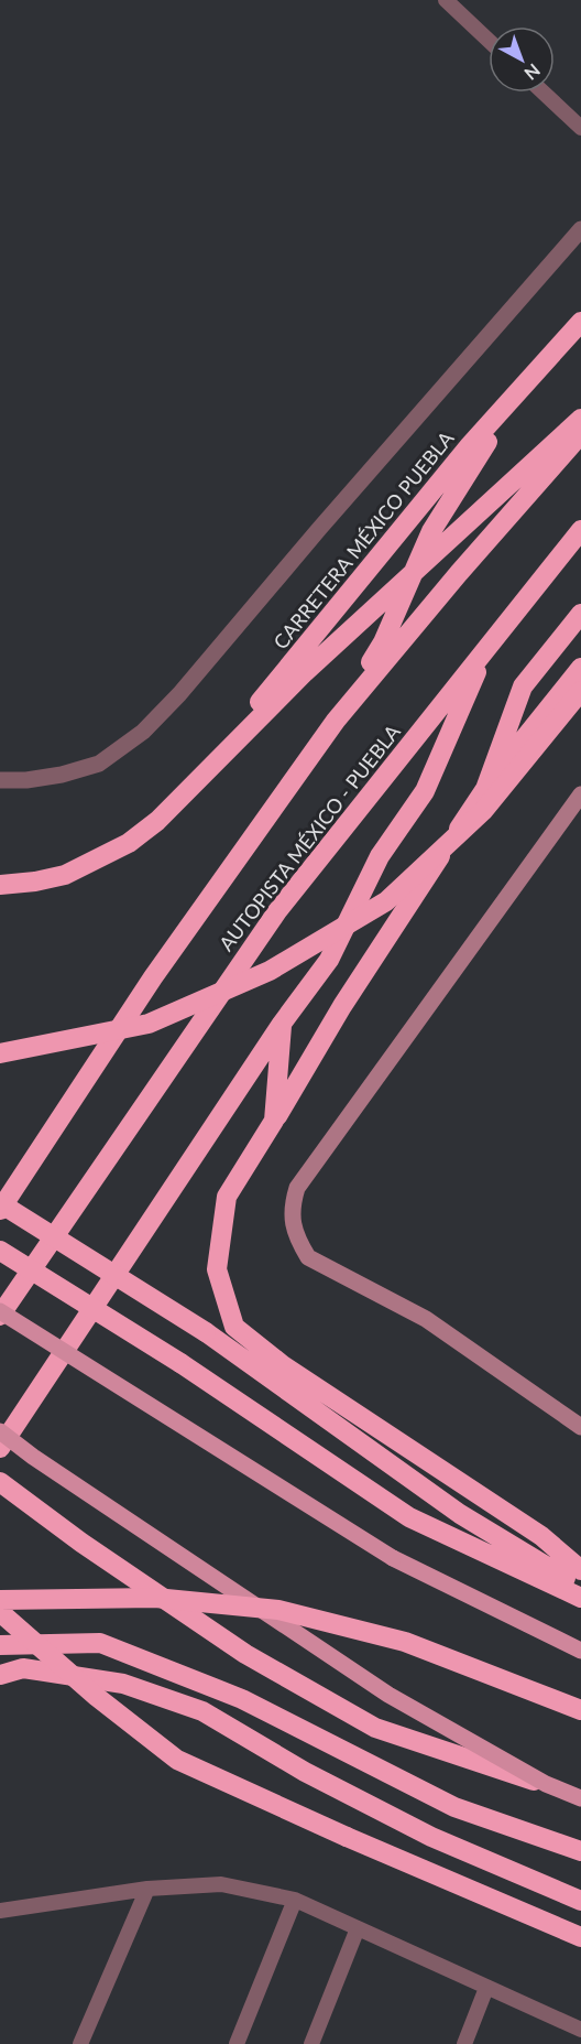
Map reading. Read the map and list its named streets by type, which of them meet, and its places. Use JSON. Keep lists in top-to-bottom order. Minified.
{"streets":{"highway":["CARRETERA MÉXICO PUEBLA","AUTOPISTA MÉXICO - PUEBLA"]},"north":"bottom right"}
